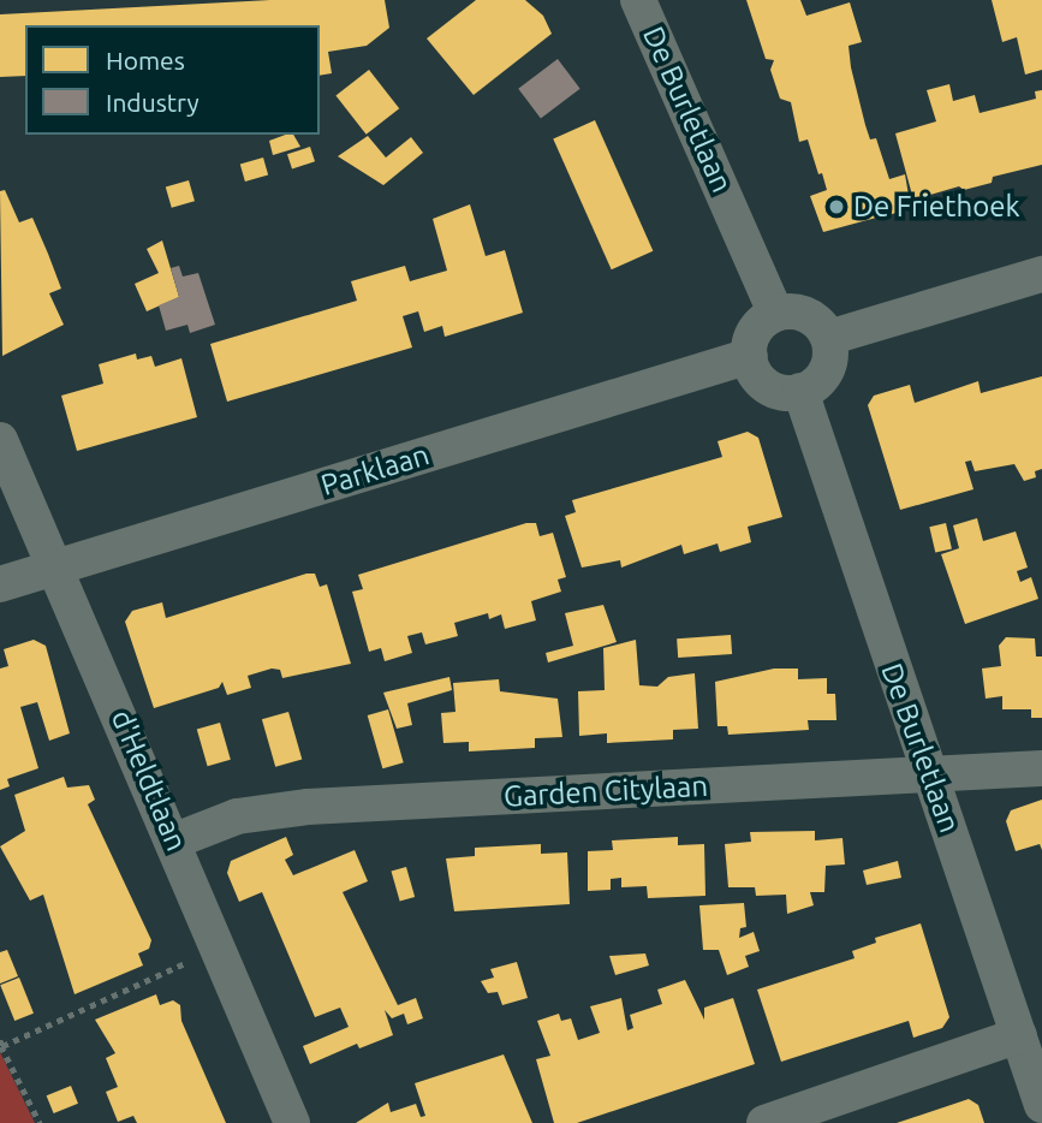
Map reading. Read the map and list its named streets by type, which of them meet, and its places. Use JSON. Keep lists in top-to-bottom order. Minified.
{"streets":{"street":["De Burletlaan","Parklaan","d'Heldtlaan","Garden Citylaan"]},"crossings":[["De Burletlaan","Parklaan"],["De Burletlaan","Garden Citylaan"],["Parklaan","d'Heldtlaan"],["d'Heldtlaan","Garden Citylaan"]],"places":["De Friethoek"],"legend":["Homes","Industry"]}
